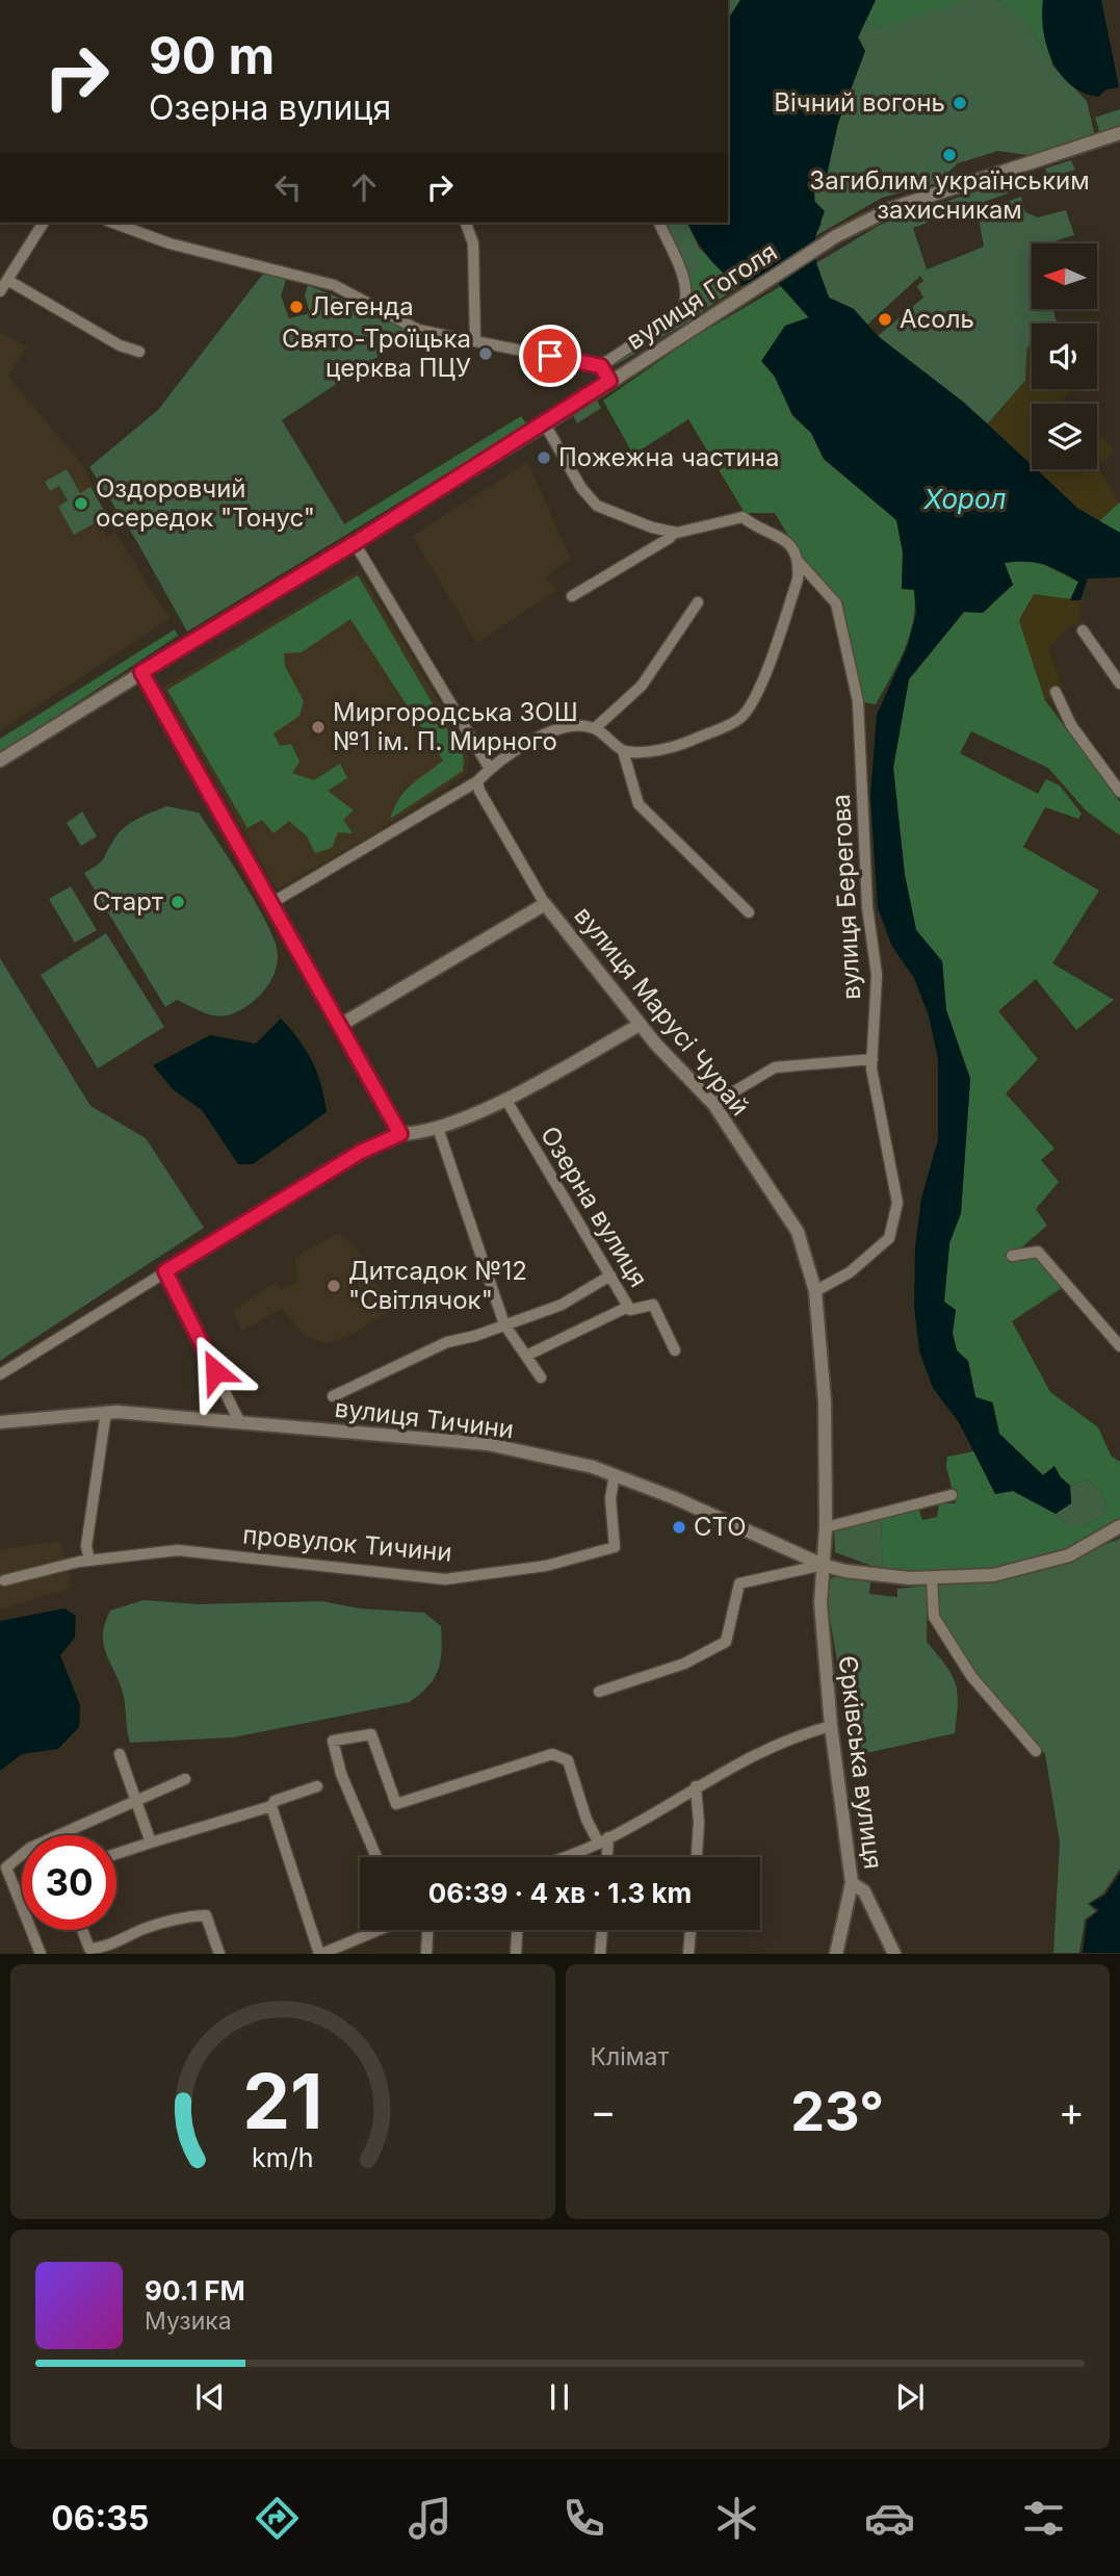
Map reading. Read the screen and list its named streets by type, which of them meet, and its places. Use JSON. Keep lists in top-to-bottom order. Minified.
{"streets":{"street":["вулиця Гоголя","вулиця Берегова","вулиця Марусі Чурай","Озерна вулиця","вулиця Тичини","провулок Тичини","Єрківська вулиця"]},"crossings":[["вулиця Берегова","вулиця Марусі Чурай"],["вулиця Марусі Чурай","вулиця Тичини"],["вулиця Марусі Чурай","Єрківська вулиця"],["вулиця Тичини","провулок Тичини"],["вулиця Тичини","Єрківська вулиця"]],"water":["Хорол"],"places":["Вічний вогонь","Загиблим українським захисникам","Легенда","Асоль","Свято-Троїцька церква ПЦУ","Пожежна частина","Оздоровчий осередок \"Тонус\"","Миргородська ЗОШ №1 ім. П. Мирного","Старт","Дитсадок №12 \"Світлячок\"","СТО"],"north":"left","page":{"turn":["90 m","Озерна вулиця"],"limit":"30","trip":"06:39 · 4 хв · 1.3 km","tile":"Клімат","heat":["−","23°","+"],"song":["90.1 FM","Музика"],"tabs":"06:35","gauge":["21","km/h"]}}
